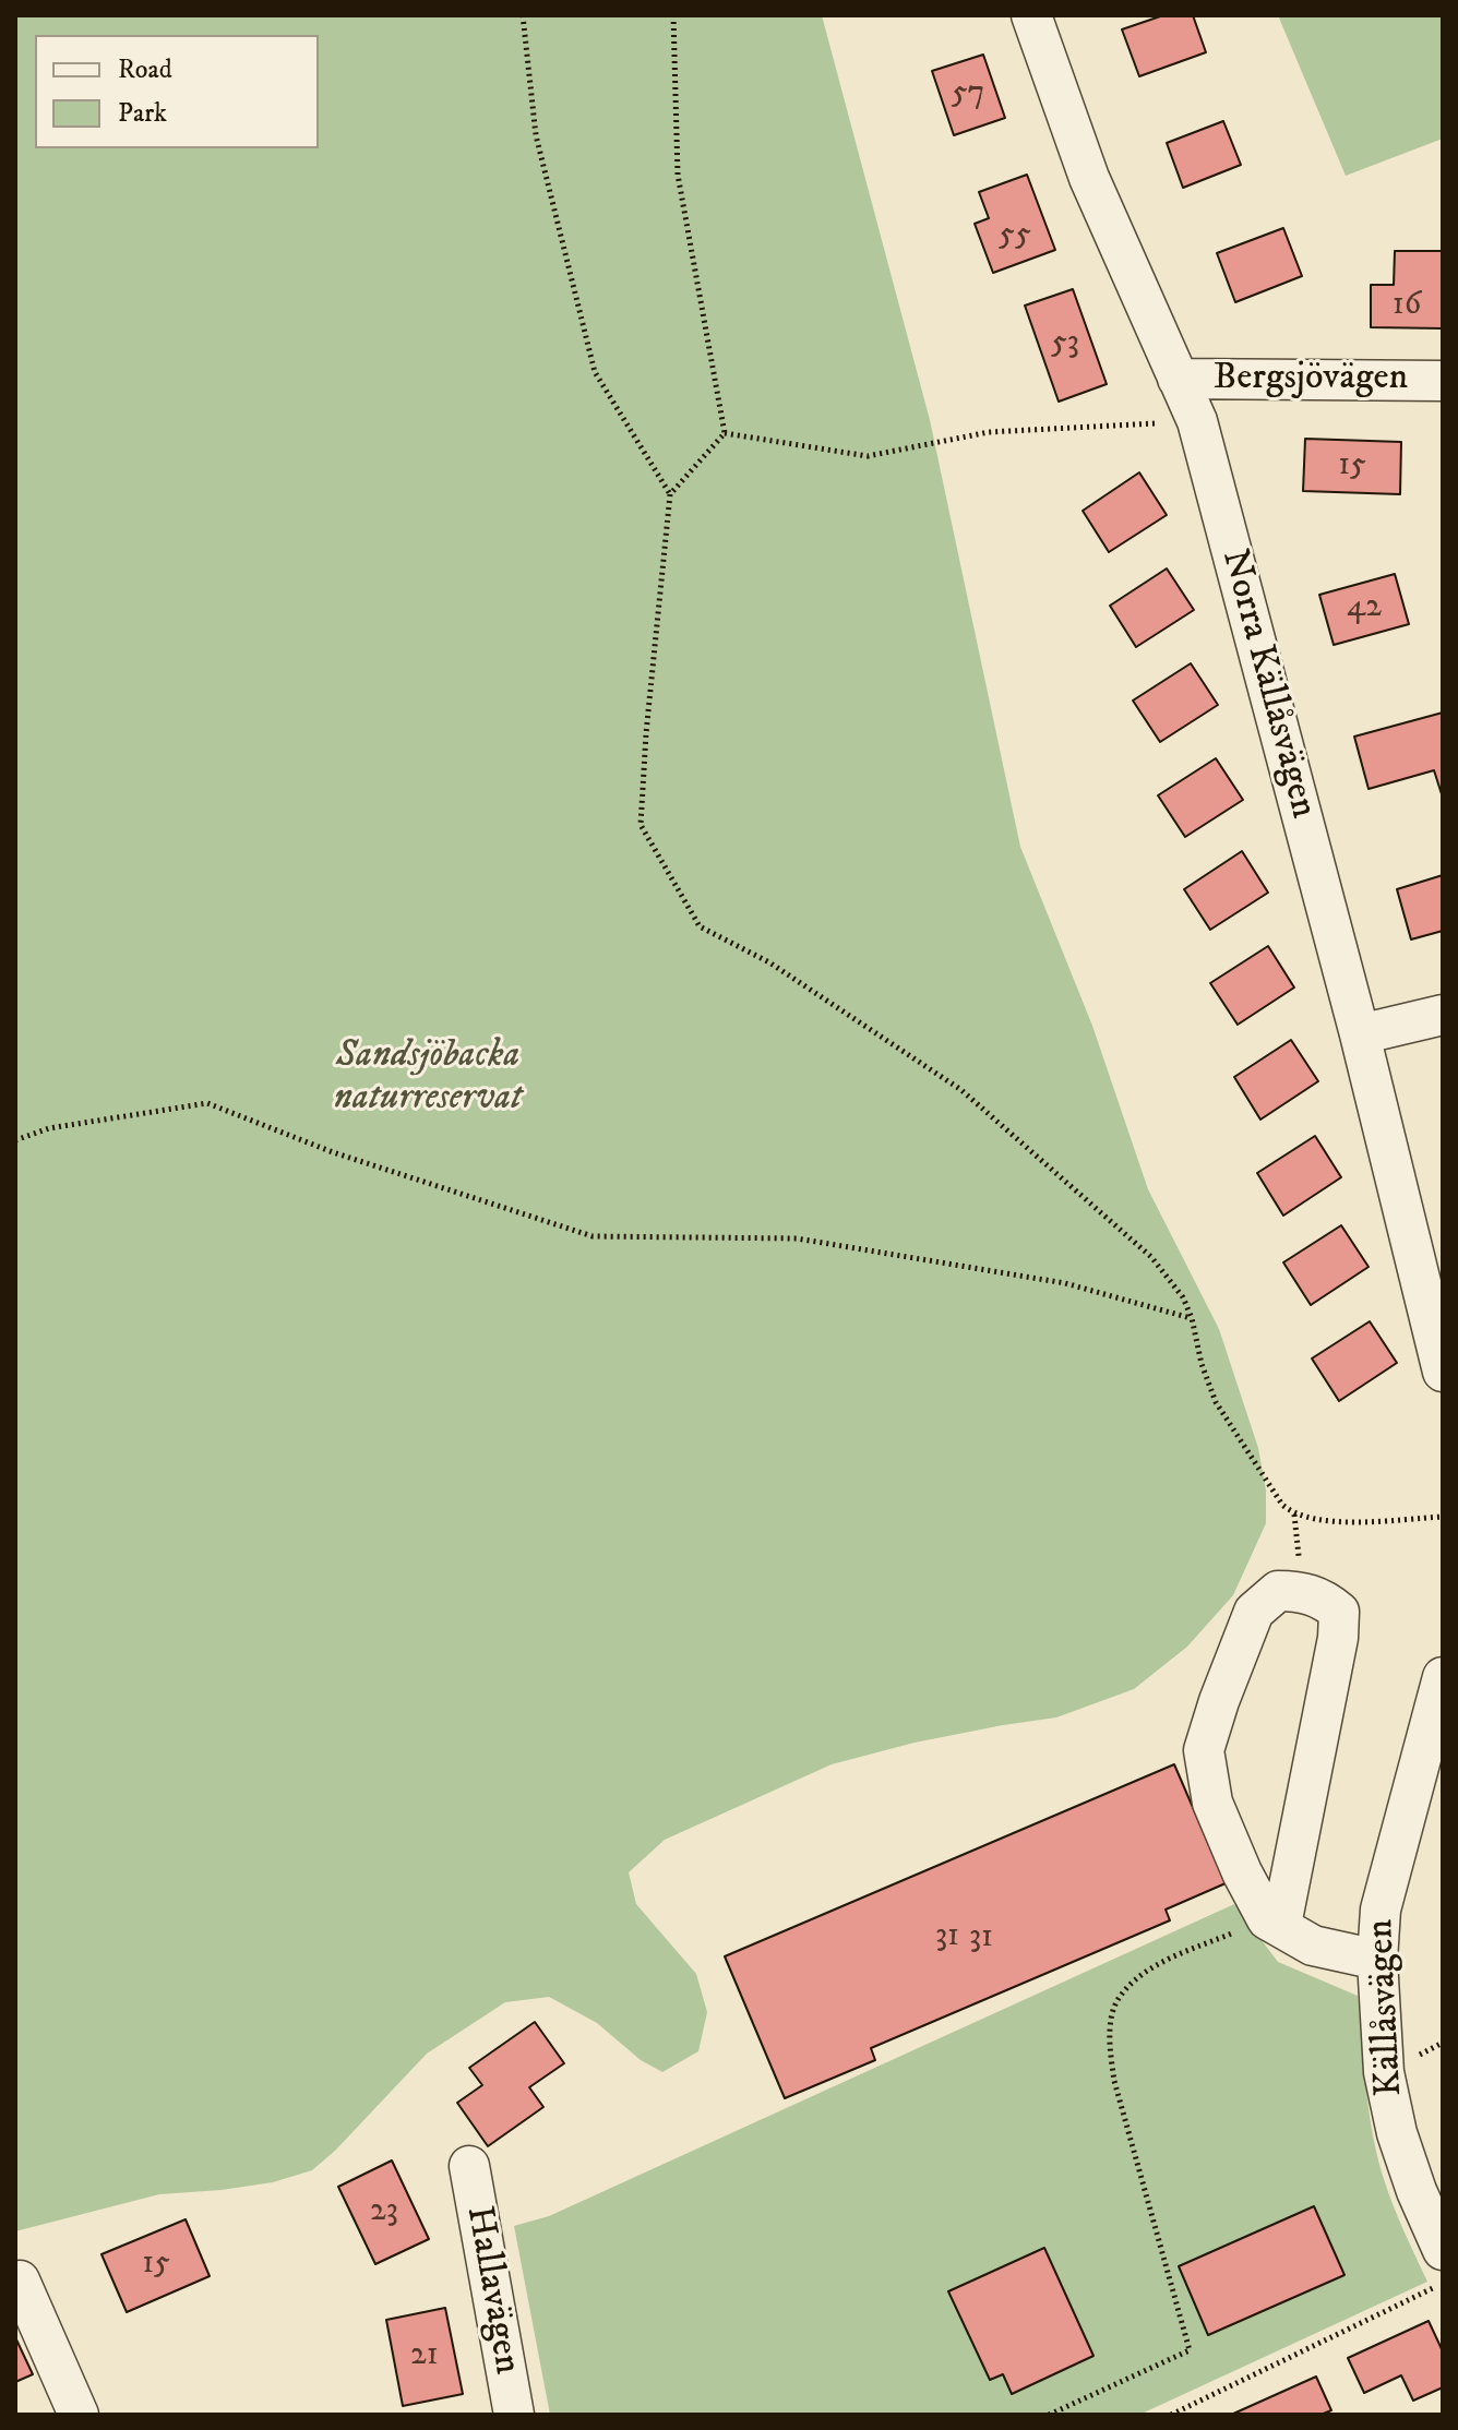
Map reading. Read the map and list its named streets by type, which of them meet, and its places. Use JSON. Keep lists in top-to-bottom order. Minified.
{"streets":{"street":["Bergsjövägen","Norra Källåsvägen","Källåsvägen","Hallavägen"]},"crossings":[["Bergsjövägen","Norra Källåsvägen"]],"parks":["Sandsjöbacka naturreservat"],"house_numbers":["57","55","16","53","15","42","31","31","23","15","21"],"legend":["Road","Park"]}
